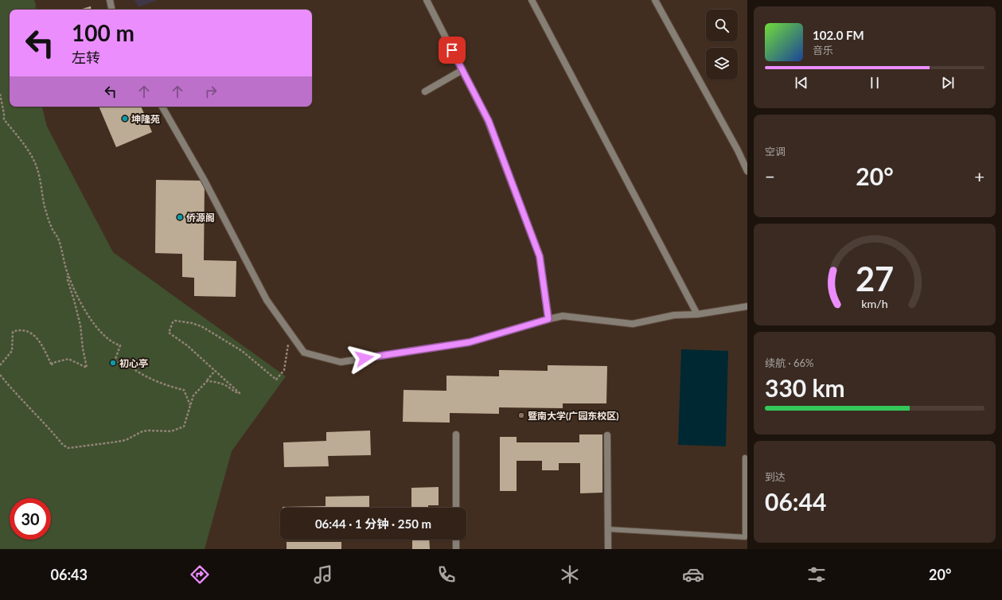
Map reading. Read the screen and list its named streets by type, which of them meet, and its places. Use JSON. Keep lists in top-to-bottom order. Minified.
{"places":["坤隆苑","侨源阁","初心亭","暨南大学(广园东校区)"],"page":{"turn":["100 m","左转"],"song":["102.0 FM","音乐"],"tile":["空调",["续航 · 66%","330 km"],["到达","06:44"]],"heat":["−","20°","+"],"limit":"30","trip":"06:44 · 1 分钟 · 250 m","tabs":["06:43","20°"],"gauge":["27","km/h"]}}
